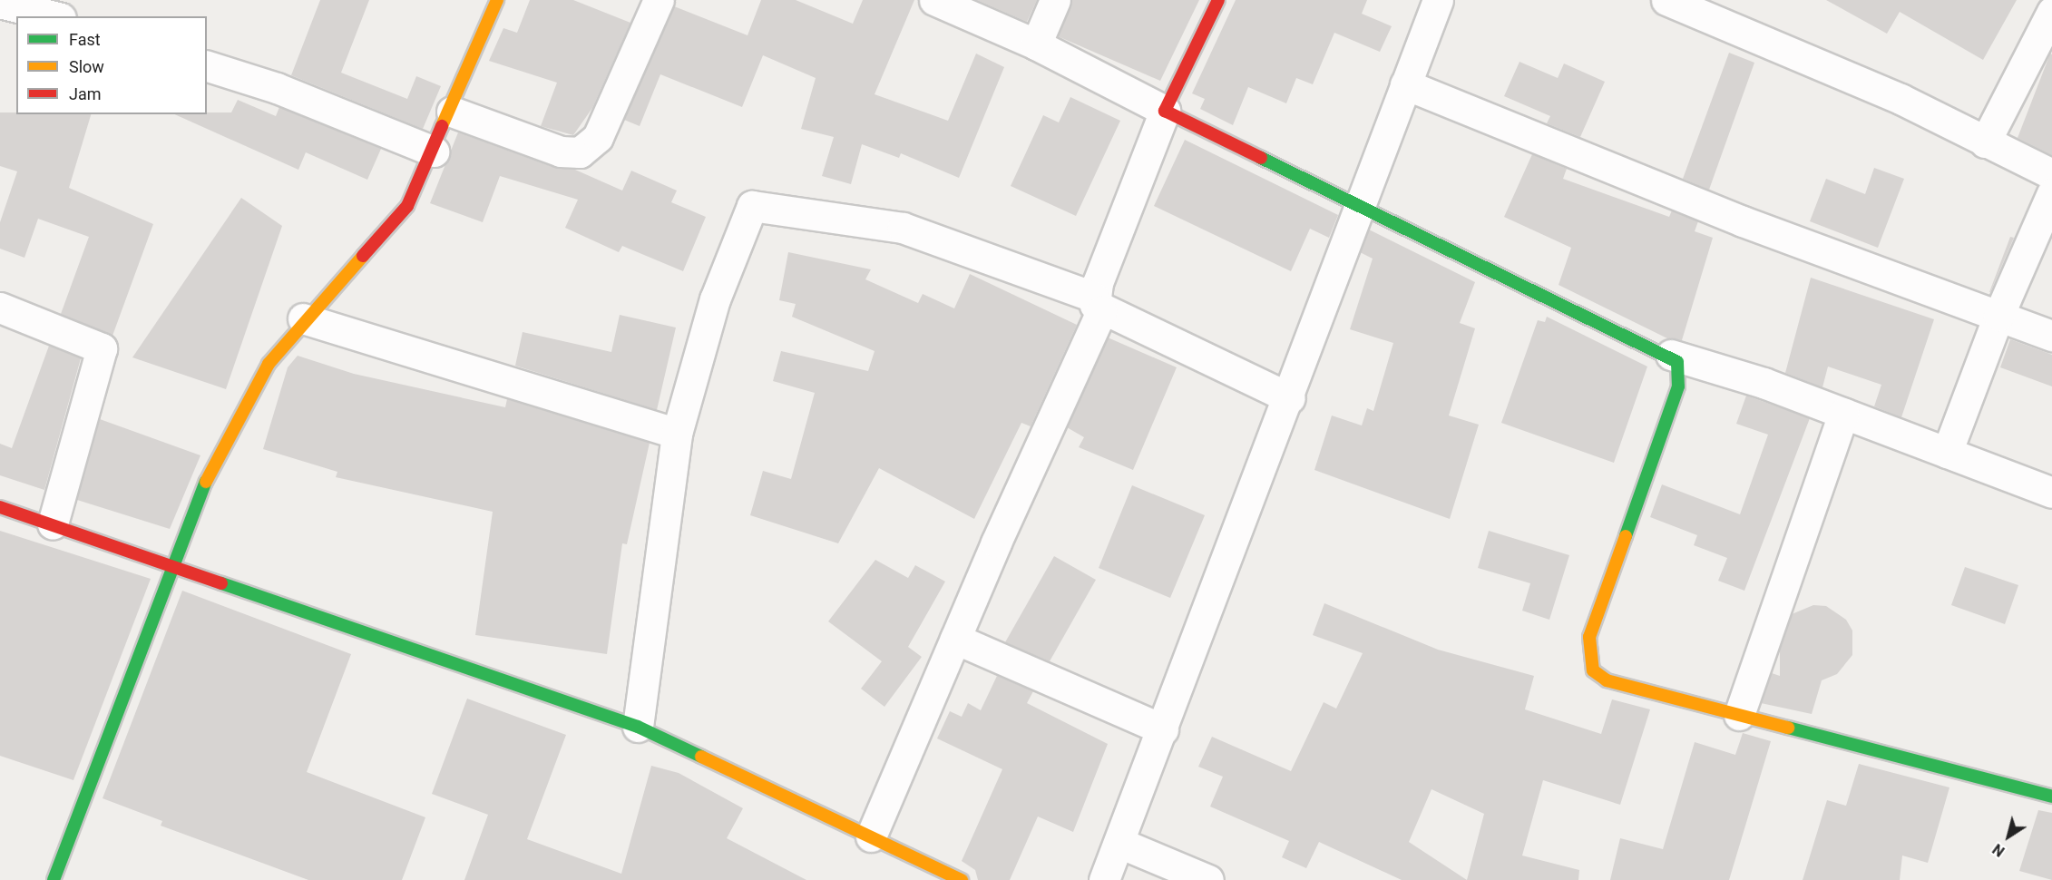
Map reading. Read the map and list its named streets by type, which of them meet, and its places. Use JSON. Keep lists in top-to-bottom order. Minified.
{"legend":["Fast","Slow","Jam"],"north":"bottom left"}
